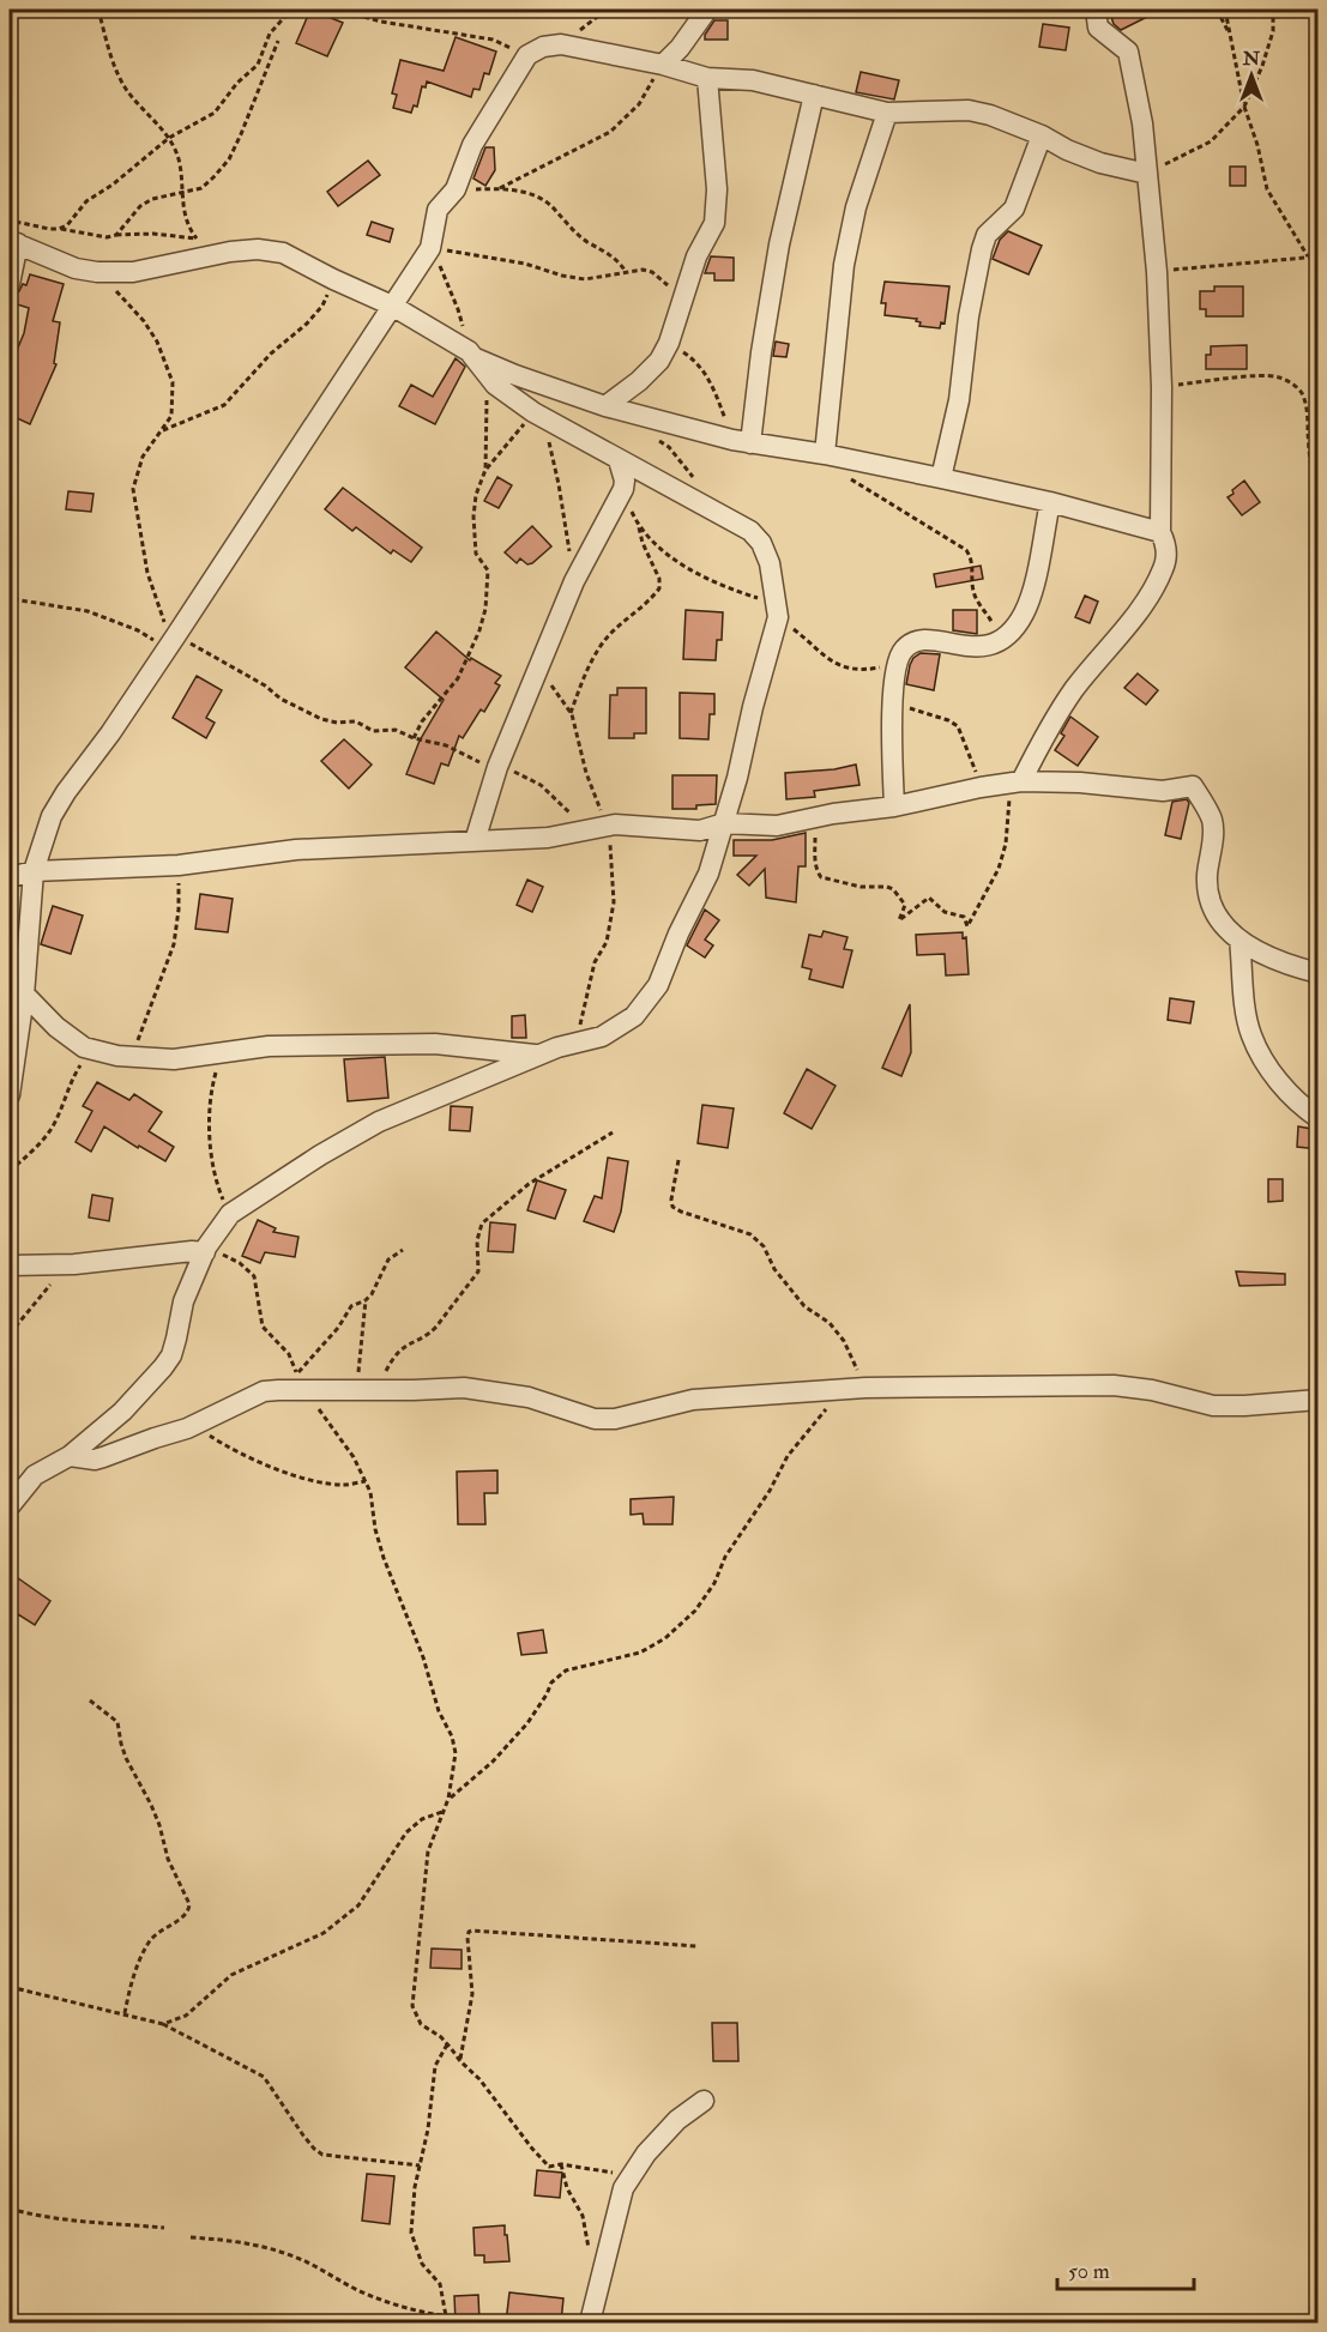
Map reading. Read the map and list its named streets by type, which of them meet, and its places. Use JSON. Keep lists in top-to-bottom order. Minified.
{"scale_bar":"50 m","north":"top"}
